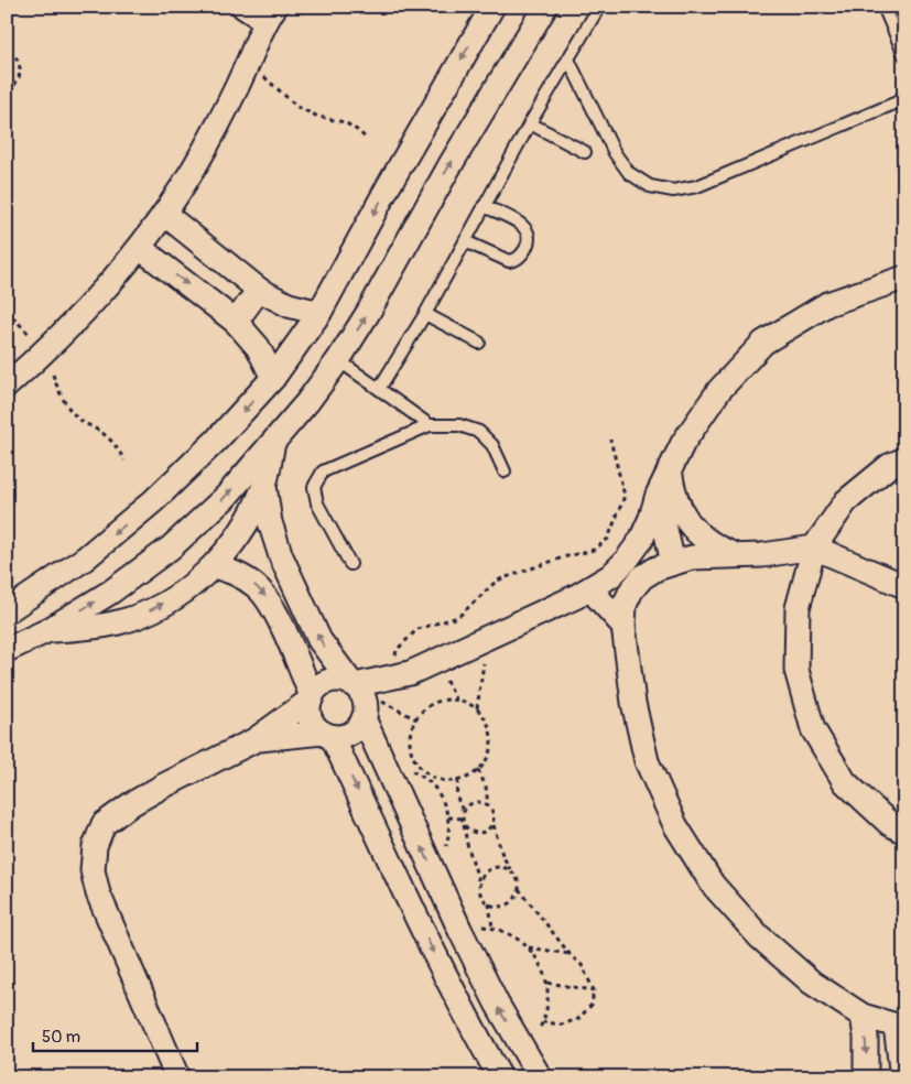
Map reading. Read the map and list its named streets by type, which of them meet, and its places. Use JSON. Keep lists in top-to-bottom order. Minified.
{"scale_bar":"50 m"}
